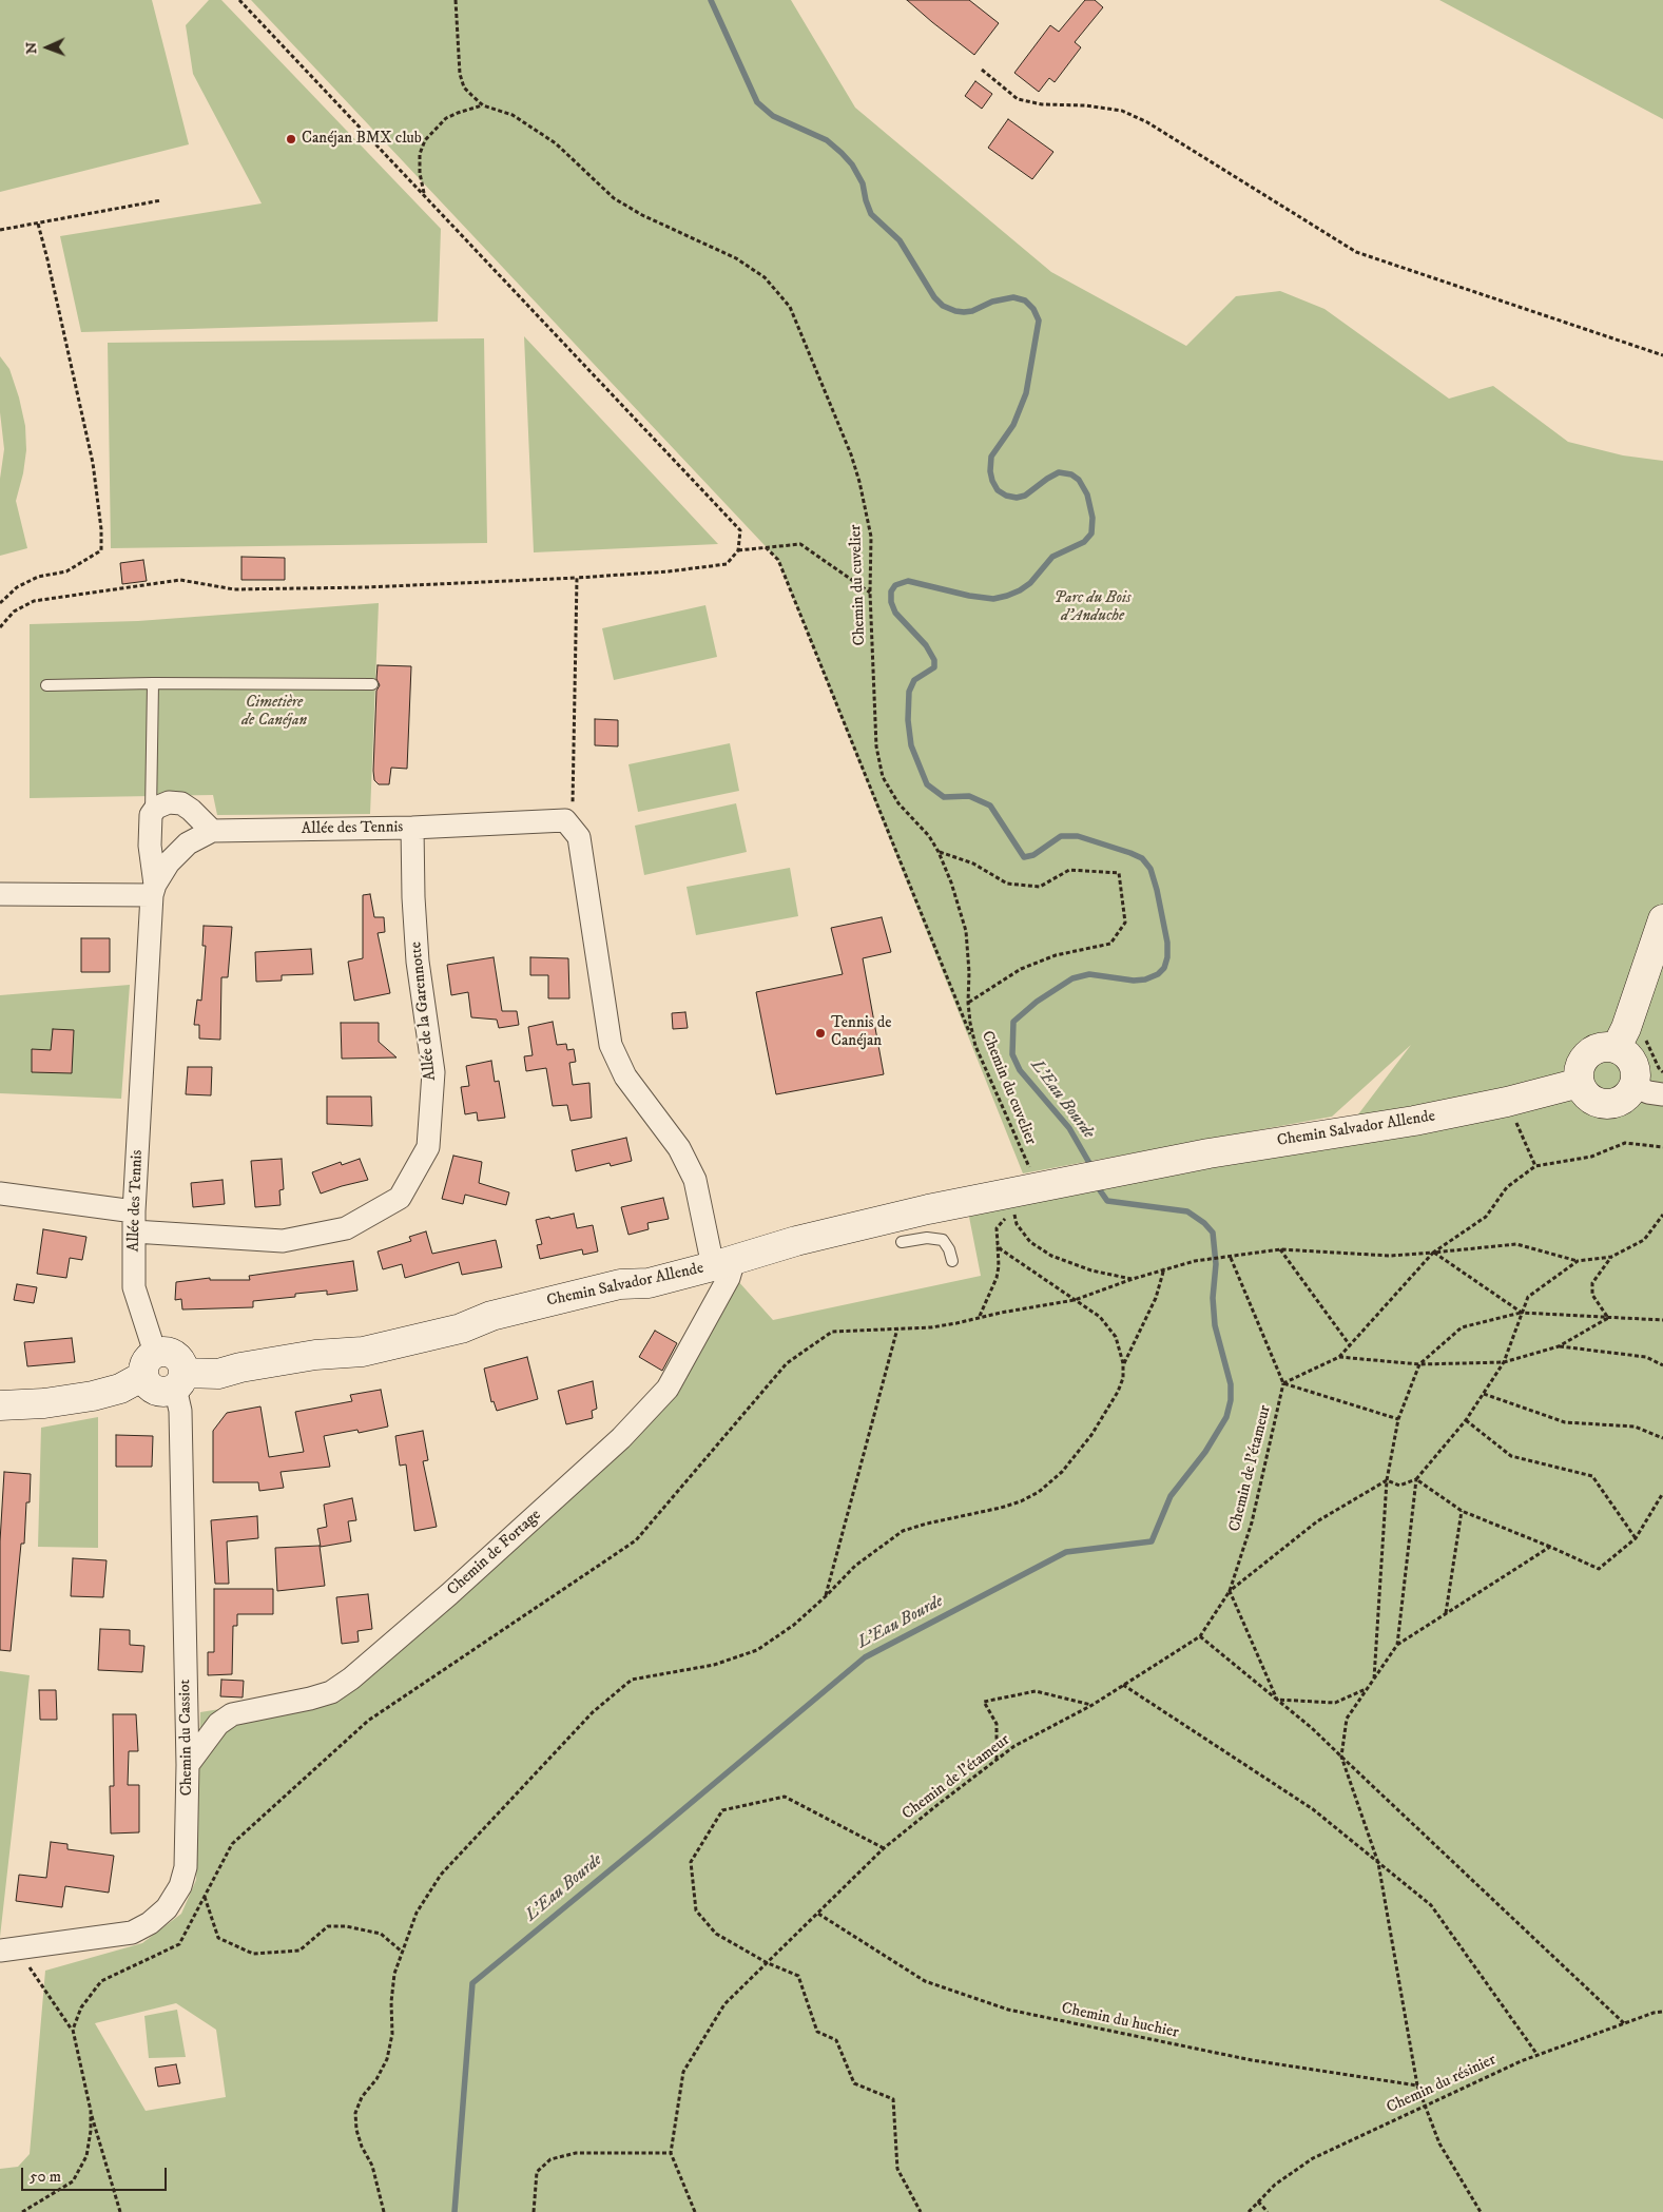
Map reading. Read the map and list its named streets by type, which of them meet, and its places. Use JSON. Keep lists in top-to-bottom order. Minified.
{"streets":{"street":["Allée des Tennis","Allée de la Garennotte","Chemin Salvador Allende","Chemin de Fortage","Chemin du Cassiot"],"path":["Chemin du cuvelier","Chemin de l'étameur","Chemin du huchier","Chemin du résinier"]},"crossings":[["Chemin du cuvelier","Chemin Salvador Allende"],["Allée des Tennis","Allée de la Garennotte"],["Allée des Tennis","Chemin Salvador Allende"],["Chemin Salvador Allende","Chemin de Fortage"],["Chemin Salvador Allende","Chemin du Cassiot"],["Chemin de l'étameur","Chemin du huchier"],["Chemin de Fortage","Chemin du Cassiot"]],"water":["L'Eau Bourde"],"parks":["Parc du Bois d'Anduche","Cimetière de Canéjan"],"places":["Canéjan BMX club","Tennis de Canéjan"],"scale_bar":"50 m","north":"left"}
